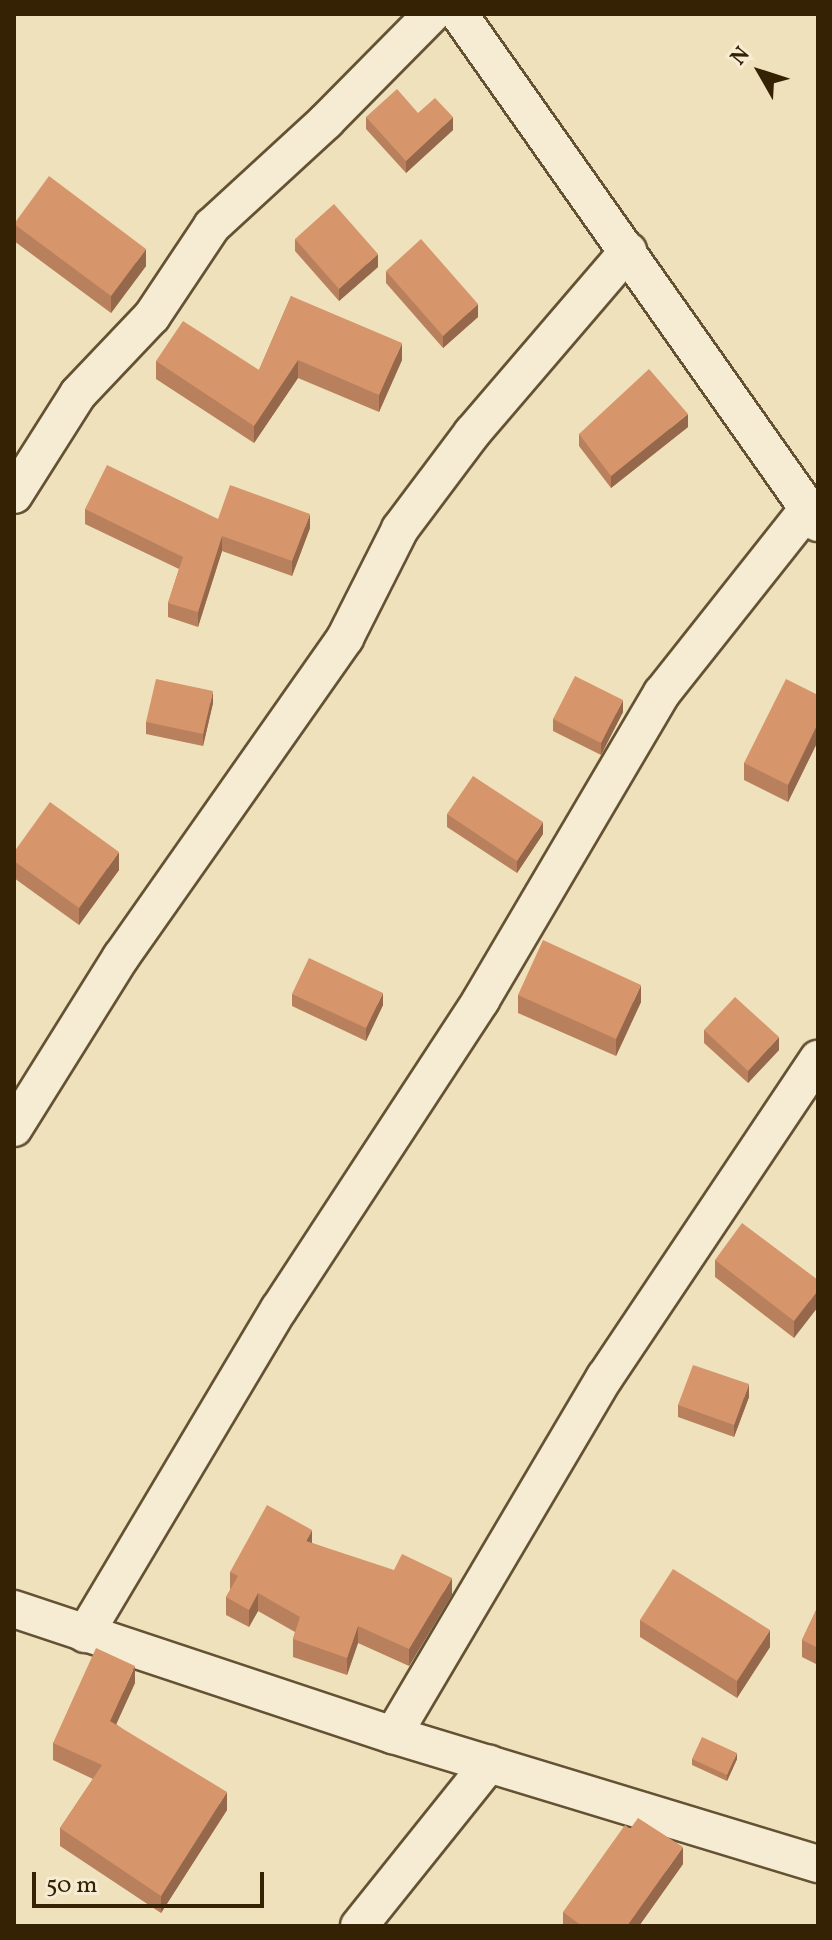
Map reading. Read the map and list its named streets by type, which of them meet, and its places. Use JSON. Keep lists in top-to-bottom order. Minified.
{"scale_bar":"50 m","north":"top left"}
